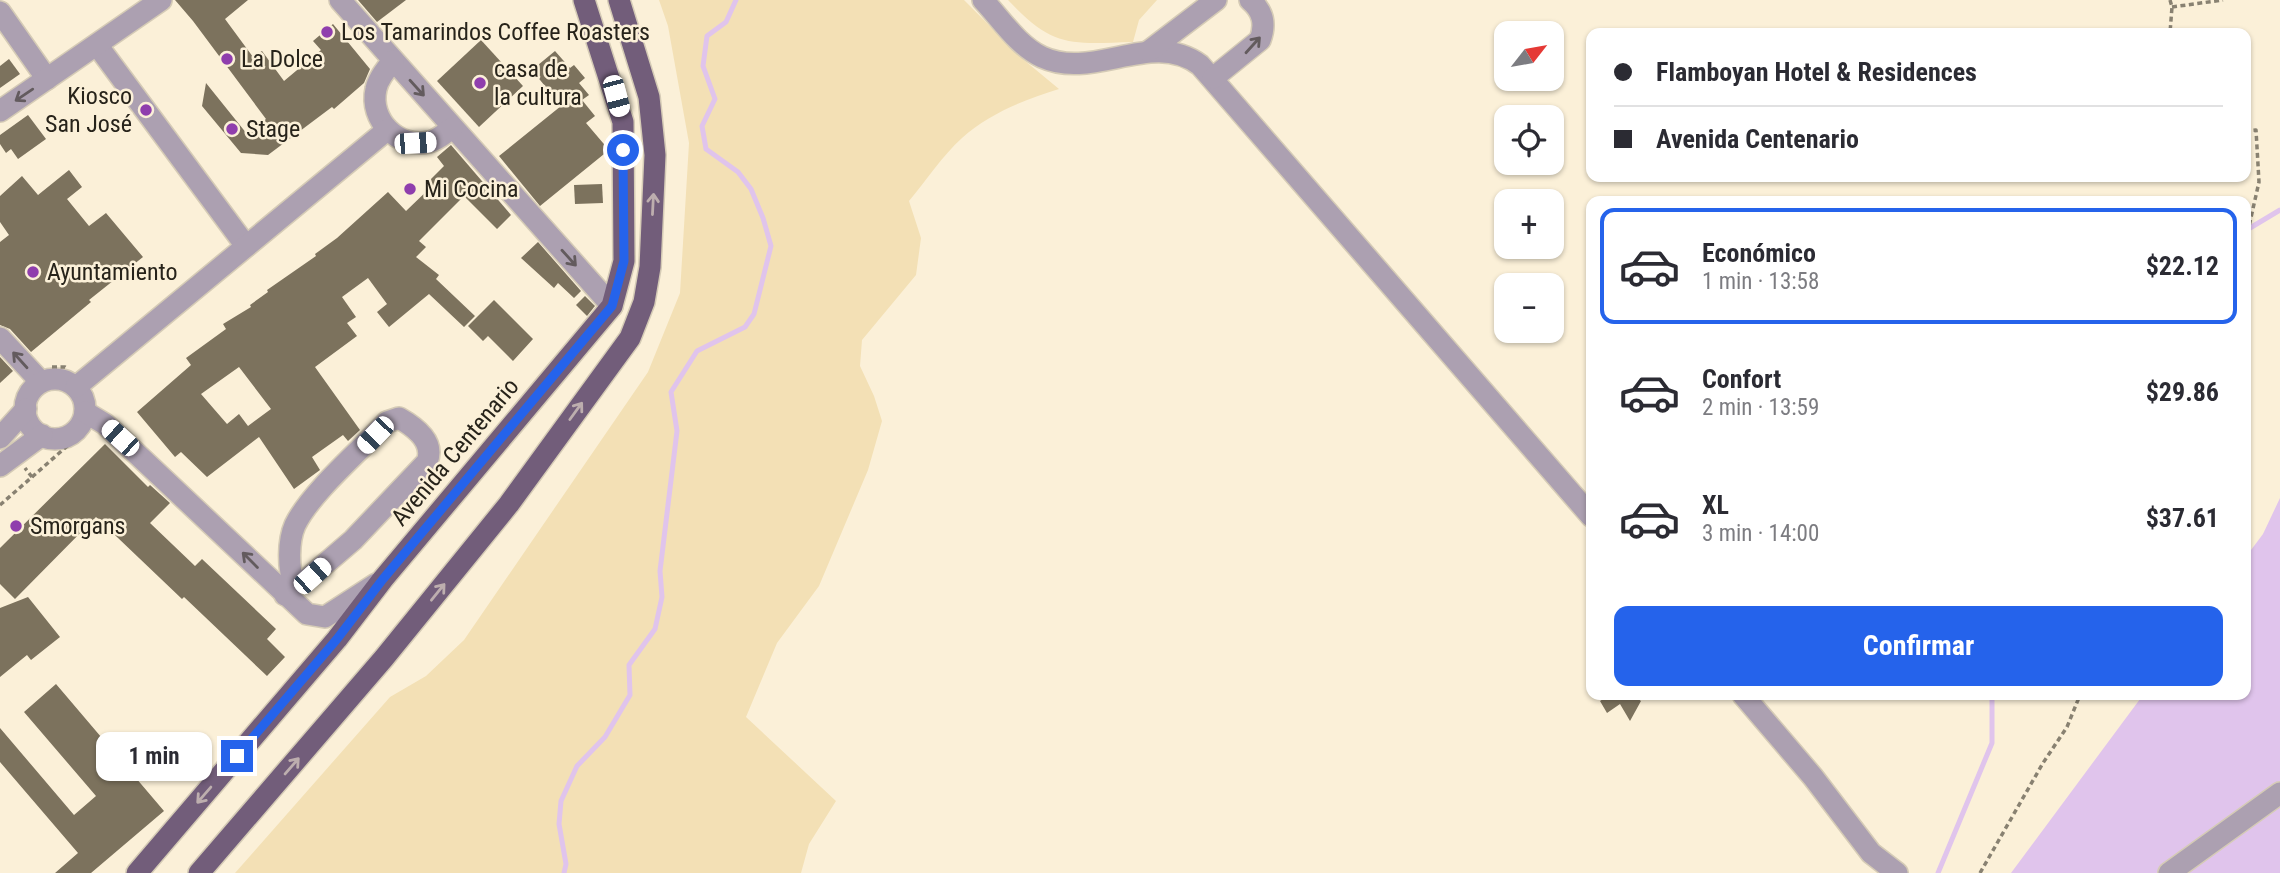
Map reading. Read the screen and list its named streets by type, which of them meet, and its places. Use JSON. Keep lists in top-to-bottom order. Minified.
{"streets":{"main road":["Avenida Centenario"]},"places":["Los Tamarindos Coffee Roasters","La Dolce","casa de la cultura","Kiosco San José","Stage","Mi Cocina","Ayuntamiento","Smorgans"],"north":"top right","page":{"map_buttons":["+","−"],"banner":["Flamboyan Hotel & Residences","Avenida Centenario"],"list":[{"name":"Económico","note":"1 min · 13:58","value":"$22.12"},{"name":"Confort","note":"2 min · 13:59","value":"$29.86"},{"name":"XL","note":"3 min · 14:00","value":"$37.61"}],"buttons":"Confirmar","bubble":"1 min"}}
